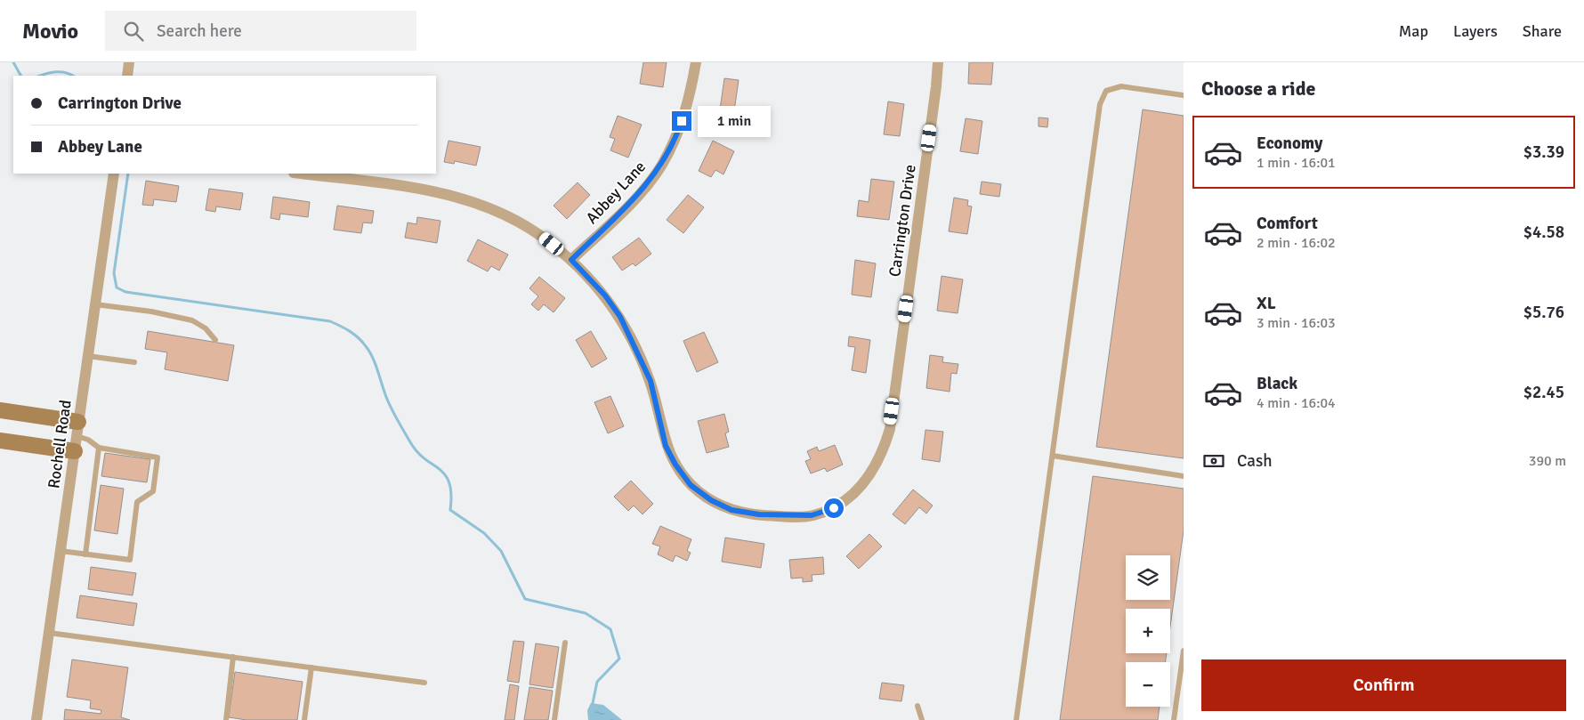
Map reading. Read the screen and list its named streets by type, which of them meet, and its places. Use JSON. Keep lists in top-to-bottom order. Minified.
{"streets":{"street":["Abbey Lane","Carrington Drive","Rochell Road"]},"crossings":[["Abbey Lane","Carrington Drive"]],"page":{"header":"Movio","search":"Search here","nav":["Map","Layers","Share"],"heading":"Choose a ride","banner":["Carrington Drive","Abbey Lane"],"bubble":"1 min","list":[{"name":"Economy","note":"1 min · 16:01","value":"$3.39"},{"name":"Comfort","note":"2 min · 16:02","value":"$4.58"},{"name":"XL","note":"3 min · 16:03","value":"$5.76"},{"name":"Black","note":"4 min · 16:04","value":"$2.45"}],"pay":["Cash","390 m"],"map_buttons":["+","−"],"buttons":"Confirm"}}
